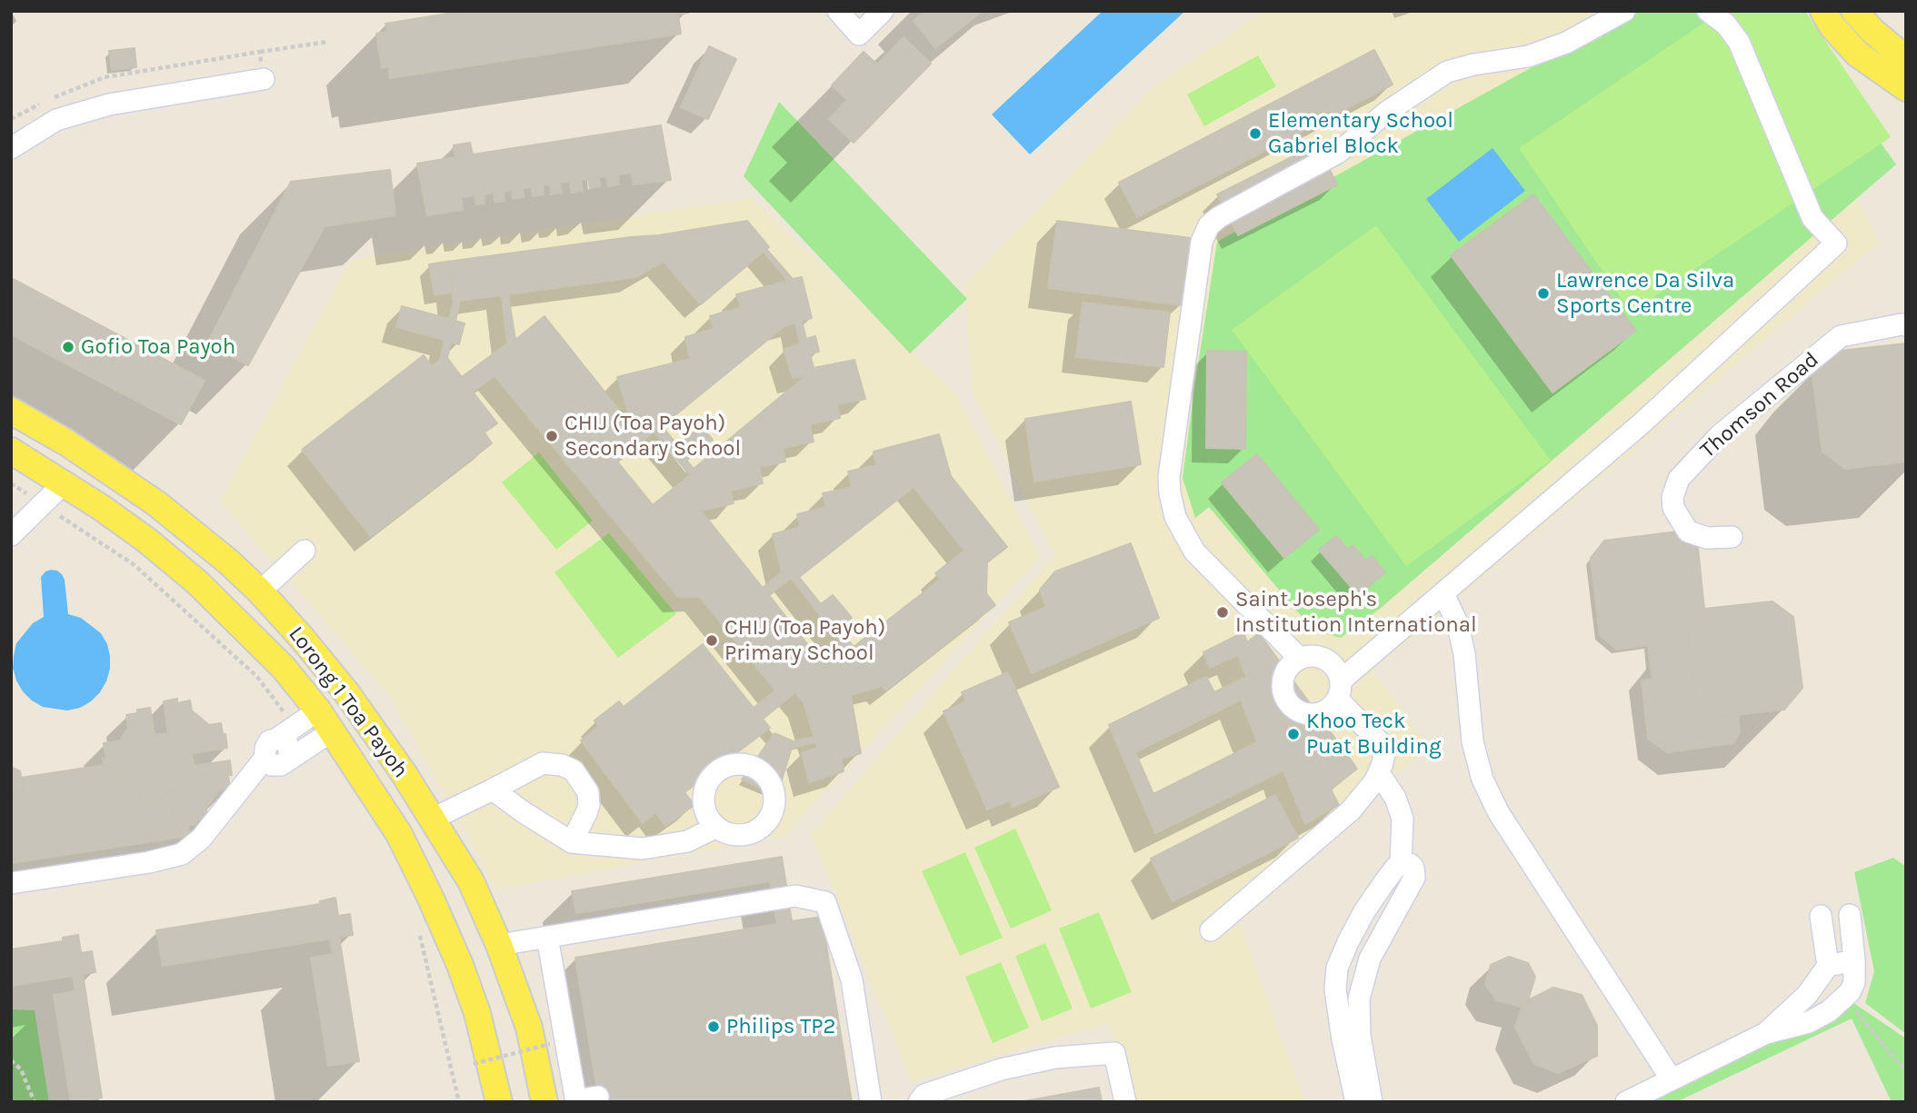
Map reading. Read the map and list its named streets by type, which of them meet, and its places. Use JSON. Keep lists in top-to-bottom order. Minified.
{"streets":{"main road":["Lorong 1 Toa Payoh"],"street":["Thomson Road"]},"places":["Elementary School Gabriel Block","Lawrence Da Silva Sports Centre","Gofio Toa Payoh","CHIJ (Toa Payoh) Secondary School","Saint Joseph's Institution International","CHIJ (Toa Payoh) Primary School","Khoo Teck Puat Building","Philips TP2"]}
